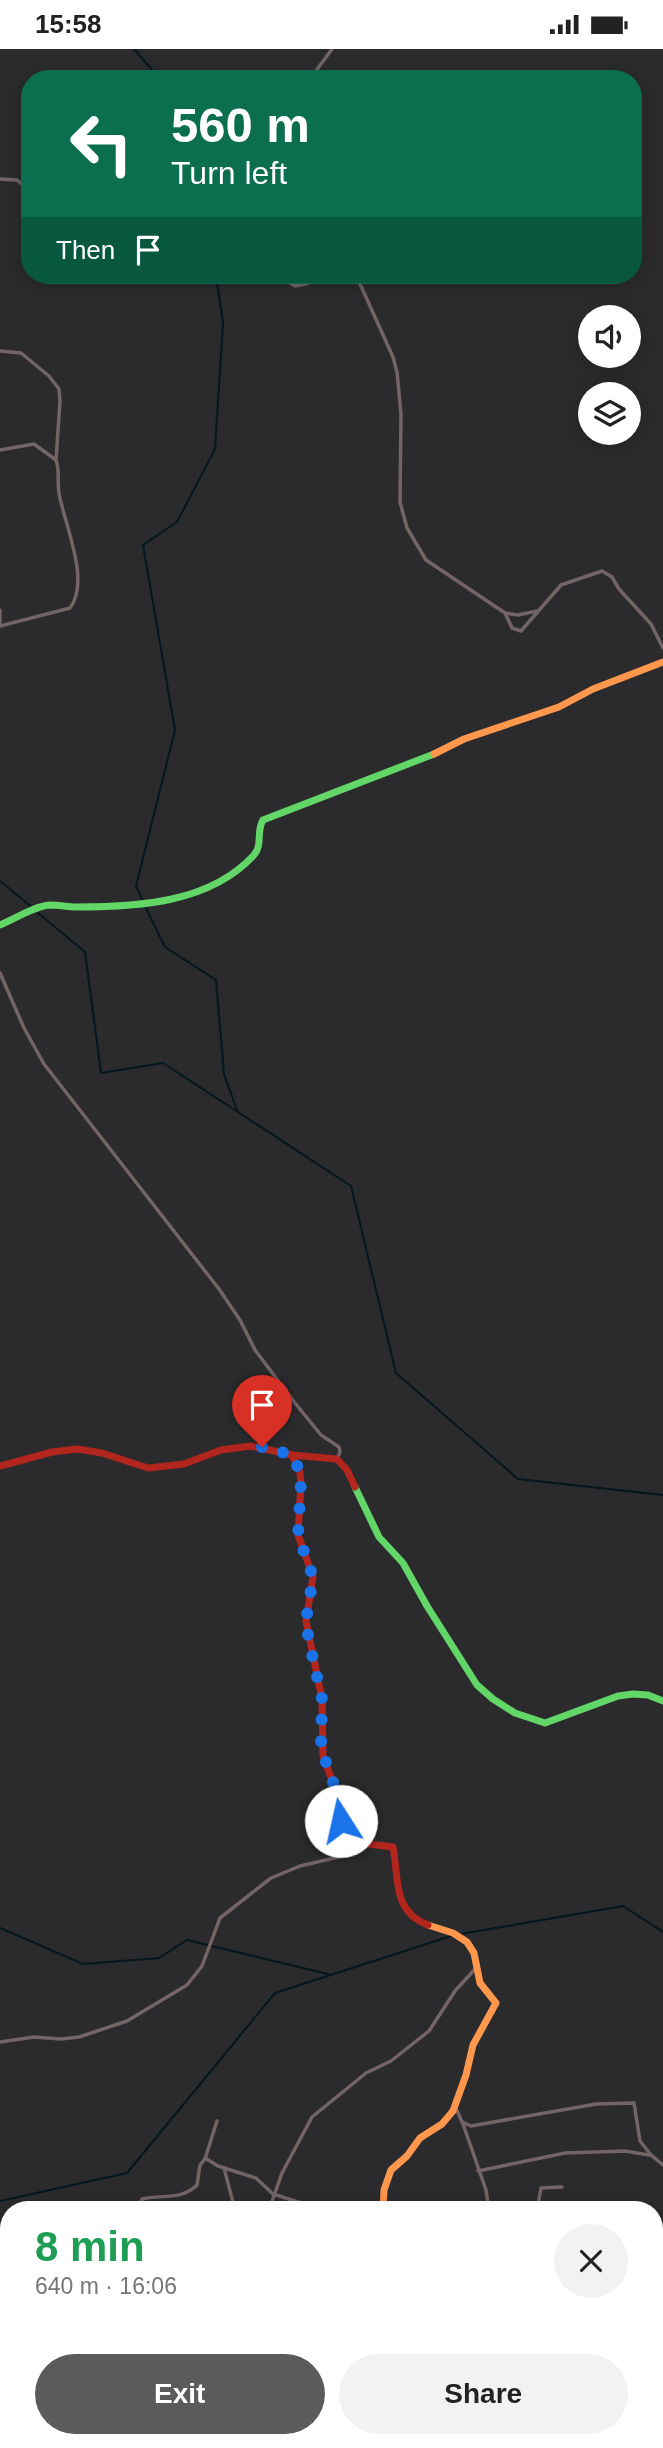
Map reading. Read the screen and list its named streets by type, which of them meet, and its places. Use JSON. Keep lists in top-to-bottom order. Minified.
{"page":{"status":"15:58","turn":["560 m","Turn left"],"then":"Then","heading":["8 min","640 m · 16:06"],"buttons":["Exit","Share"]}}
